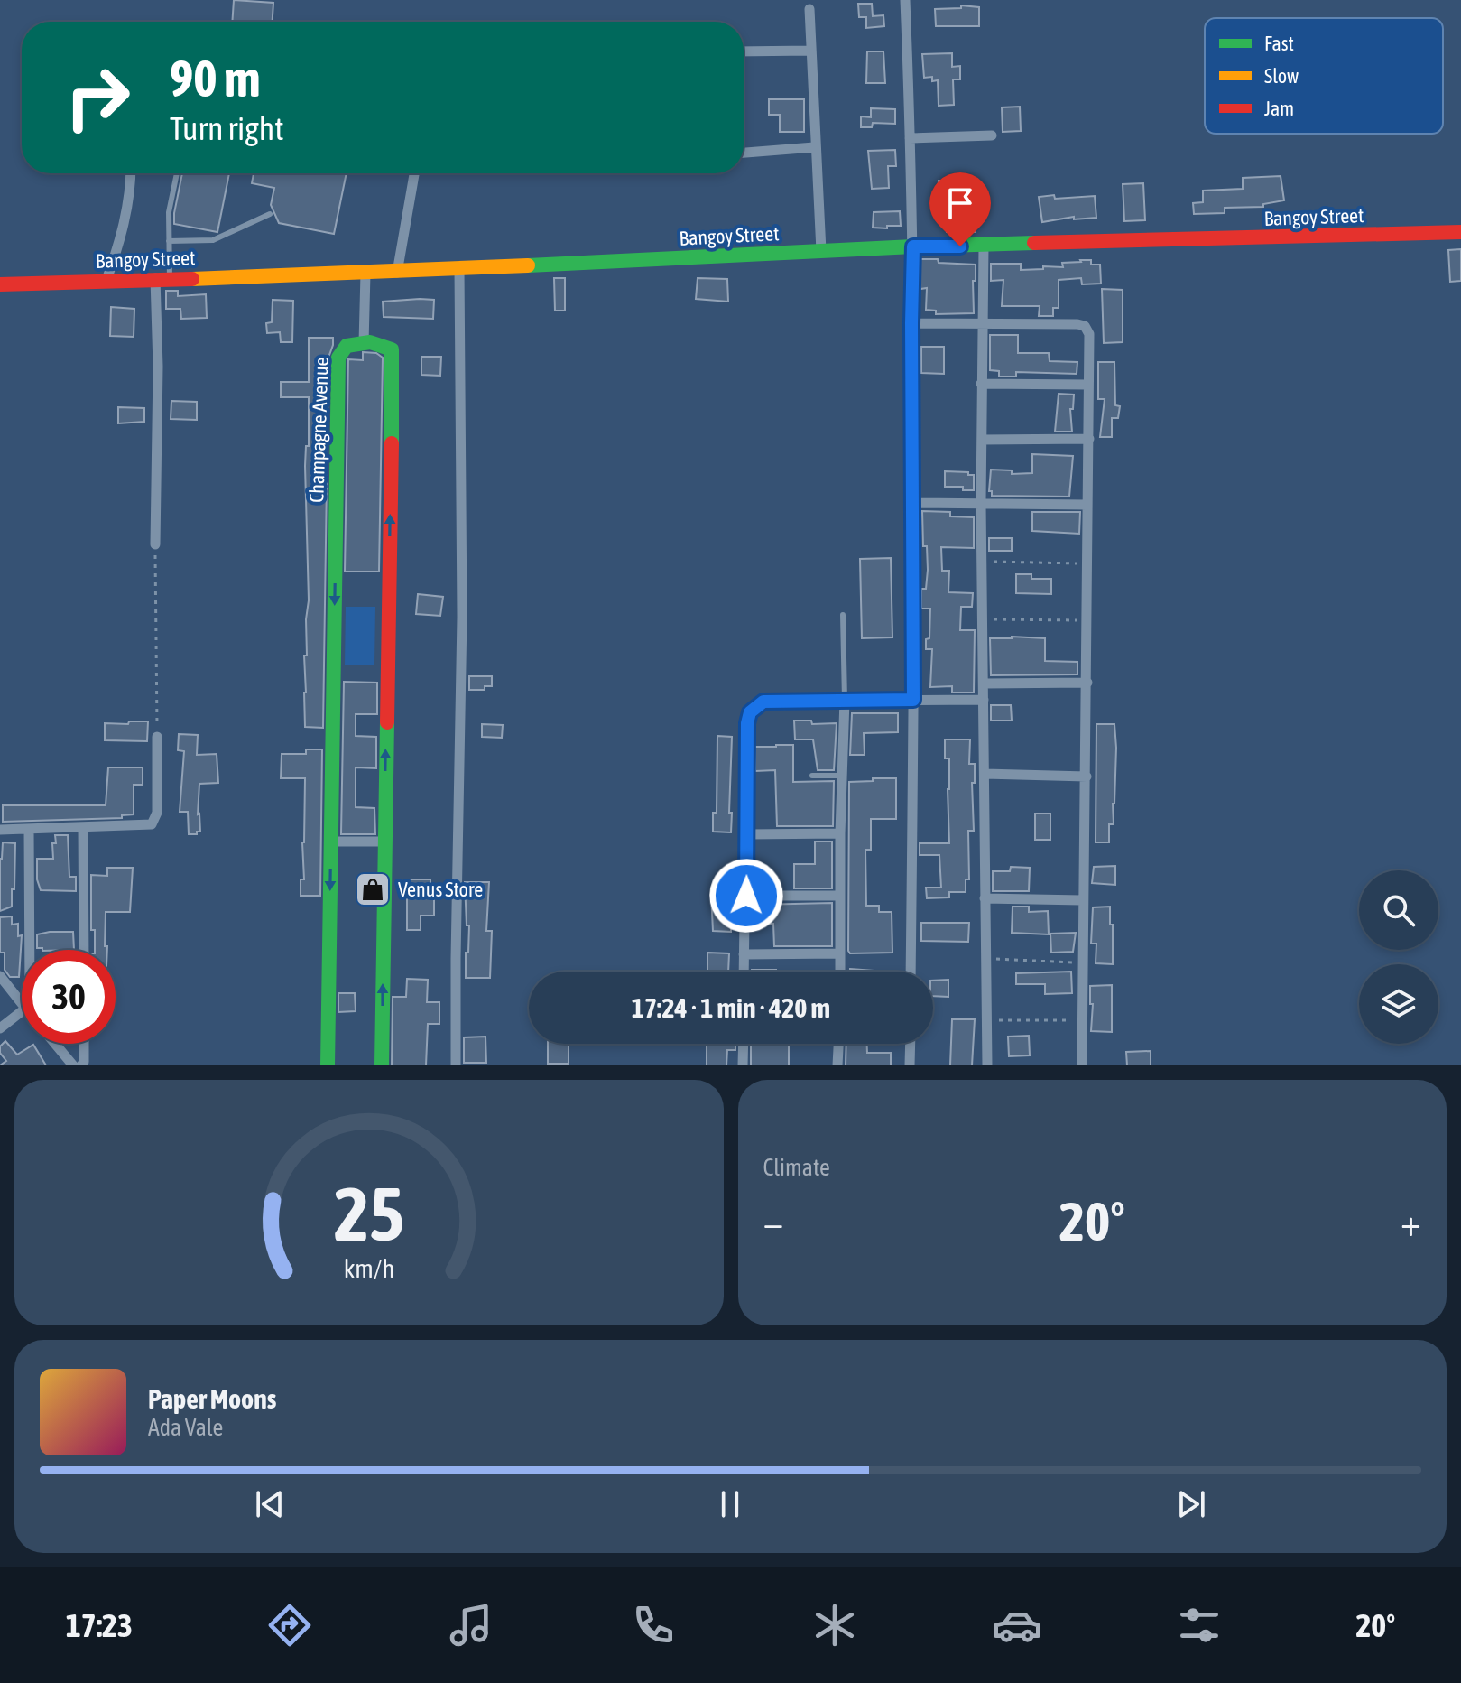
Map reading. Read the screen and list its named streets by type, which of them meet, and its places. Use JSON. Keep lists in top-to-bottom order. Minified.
{"streets":{"street":["Bangoy Street","Champagne Avenue"]},"places":{"shop":["Venus Store"]},"legend":["Fast","Slow","Jam"],"page":{"turn":["90 m","Turn right"],"limit":"30","trip":"17:24 · 1 min · 420 m","tile":"Climate","heat":["−","20°","+"],"song":["Paper Moons","Ada Vale"],"tabs":["17:23","20°"],"gauge":["25","km/h"]}}
